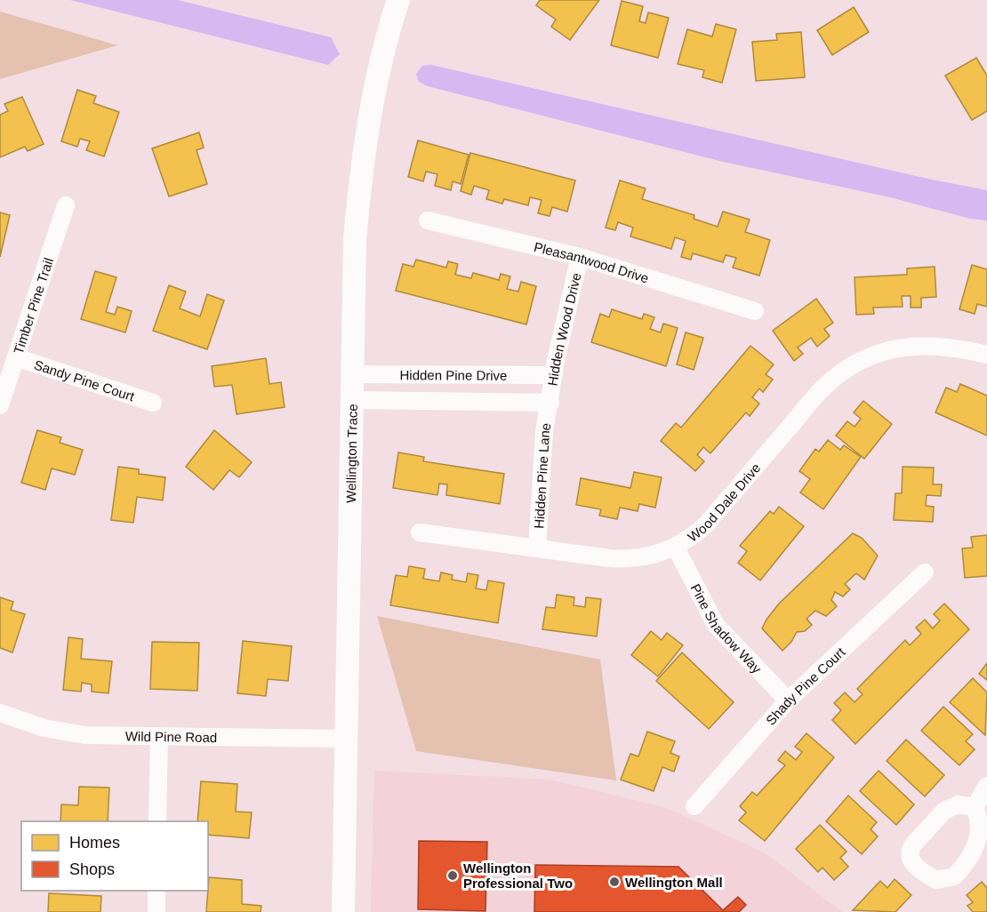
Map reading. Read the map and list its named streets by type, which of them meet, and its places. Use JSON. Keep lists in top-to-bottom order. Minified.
{"streets":{"street":["Pleasantwood Drive","Timber Pine Trail","Hidden Wood Drive","Hidden Pine Drive","Sandy Pine Court","Wellington Trace","Hidden Pine Lane","Wood Dale Drive","Pine Shadow Way","Shady Pine Court","Wild Pine Road"]},"crossings":[["Pleasantwood Drive","Hidden Wood Drive"],["Timber Pine Trail","Sandy Pine Court"],["Hidden Wood Drive","Hidden Pine Drive"],["Hidden Wood Drive","Hidden Pine Lane"],["Hidden Pine Drive","Wellington Trace"],["Hidden Pine Drive","Hidden Pine Lane"],["Wellington Trace","Wild Pine Road"],["Hidden Pine Lane","Wood Dale Drive"],["Wood Dale Drive","Pine Shadow Way"],["Pine Shadow Way","Shady Pine Court"]],"places":["Wellington Professional Two","Wellington Mall"],"legend":["Homes","Shops"]}
